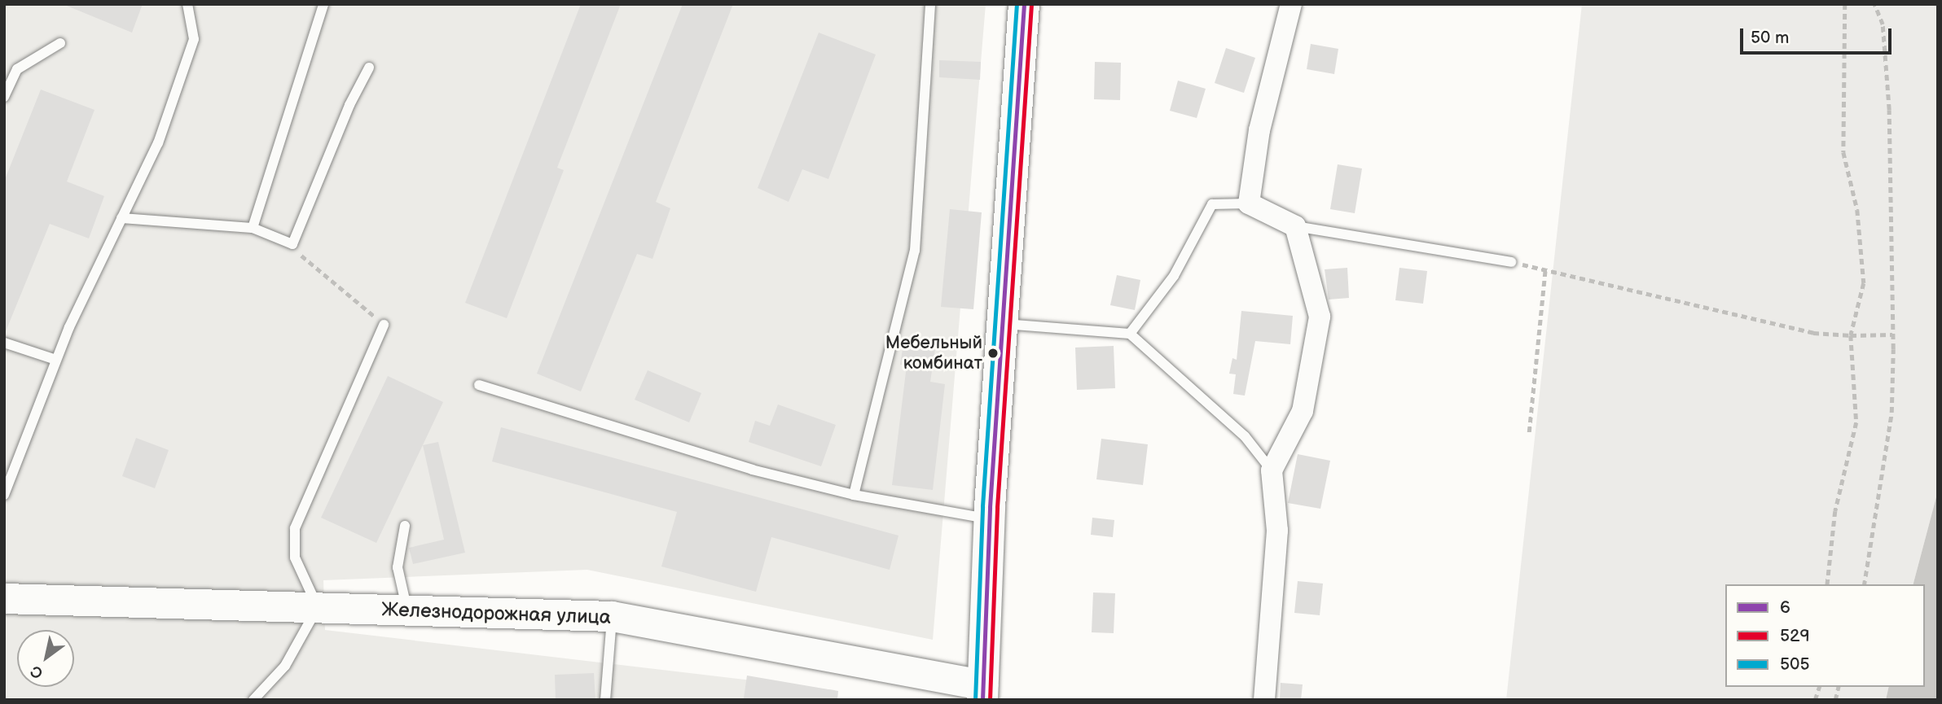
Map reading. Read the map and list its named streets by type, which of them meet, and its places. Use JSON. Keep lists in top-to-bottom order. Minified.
{"streets":{"street":["Железнодорожная улица"]},"places":["Мебельный комбинат"],"lines":["transit line 6","transit line 505","transit line 529"],"legend":["6","529","505"],"scale_bar":"50 m","north":"bottom left"}
